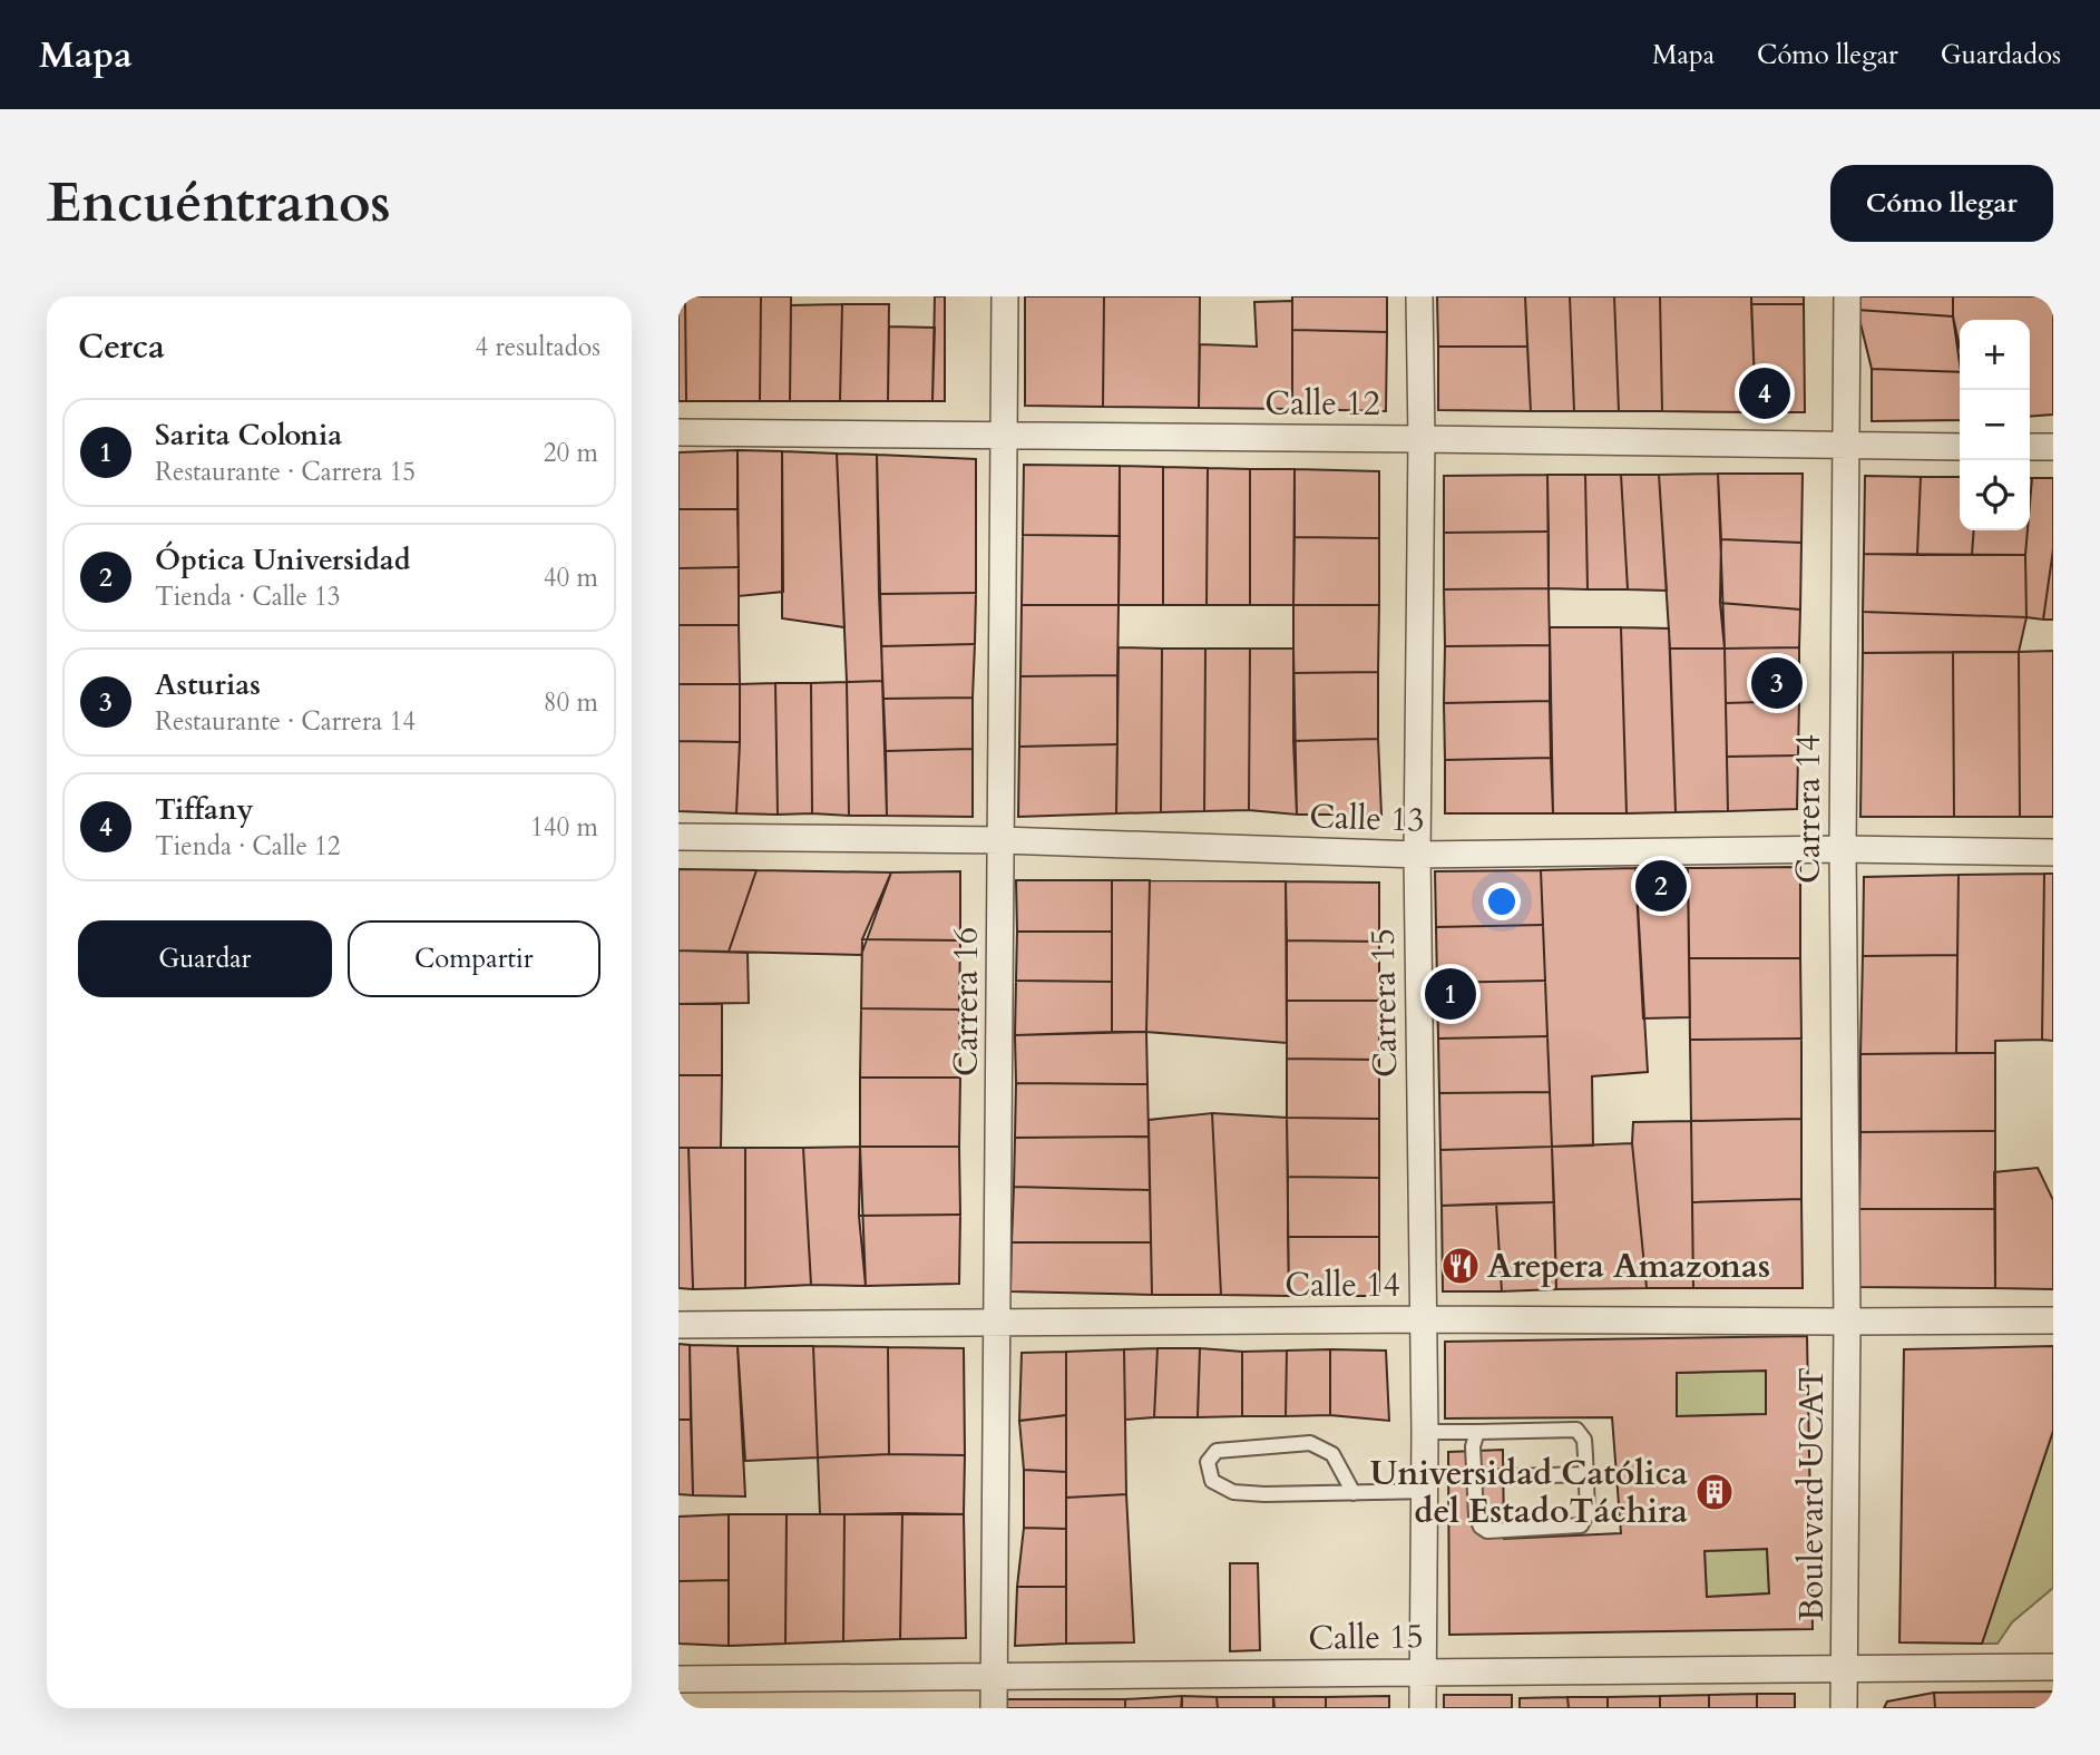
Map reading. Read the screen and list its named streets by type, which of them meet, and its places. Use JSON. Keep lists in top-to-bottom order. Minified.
{"streets":{"street":["Calle 12","Carrera 14","Calle 13","Carrera 16","Carrera 15","Calle 14","Boulevard UCAT","Calle 15"]},"crossings":[["Calle 12","Carrera 14"],["Calle 12","Carrera 16"],["Calle 12","Carrera 15"],["Carrera 14","Calle 13"],["Carrera 14","Calle 14"],["Carrera 14","Boulevard UCAT"],["Calle 13","Carrera 16"],["Calle 13","Carrera 15"],["Carrera 16","Calle 14"],["Carrera 16","Calle 15"],["Carrera 15","Calle 14"],["Carrera 15","Calle 15"],["Calle 14","Boulevard UCAT"],["Boulevard UCAT","Calle 15"]],"places":{"restaurant":["Arepera Amazonas"],"building":["Universidad Católica del EstadoTáchira"]},"page":{"header":"Mapa","nav":["Mapa","Cómo llegar","Guardados"],"buttons":["Cómo llegar",["Guardar","Compartir"]],"title":"Encuéntranos","heading":["Cerca","4 resultados"],"map_buttons":["+","−"],"pins":["4","3","2","1"],"list":[{"mark":"1","name":"Sarita Colonia","note":"Restaurante · Carrera 15","value":"20 m"},{"mark":"2","name":"Óptica Universidad","note":"Tienda · Calle 13","value":"40 m"},{"mark":"3","name":"Asturias","note":"Restaurante · Carrera 14","value":"80 m"},{"mark":"4","name":"Tiffany","note":"Tienda · Calle 12","value":"140 m"}]}}
